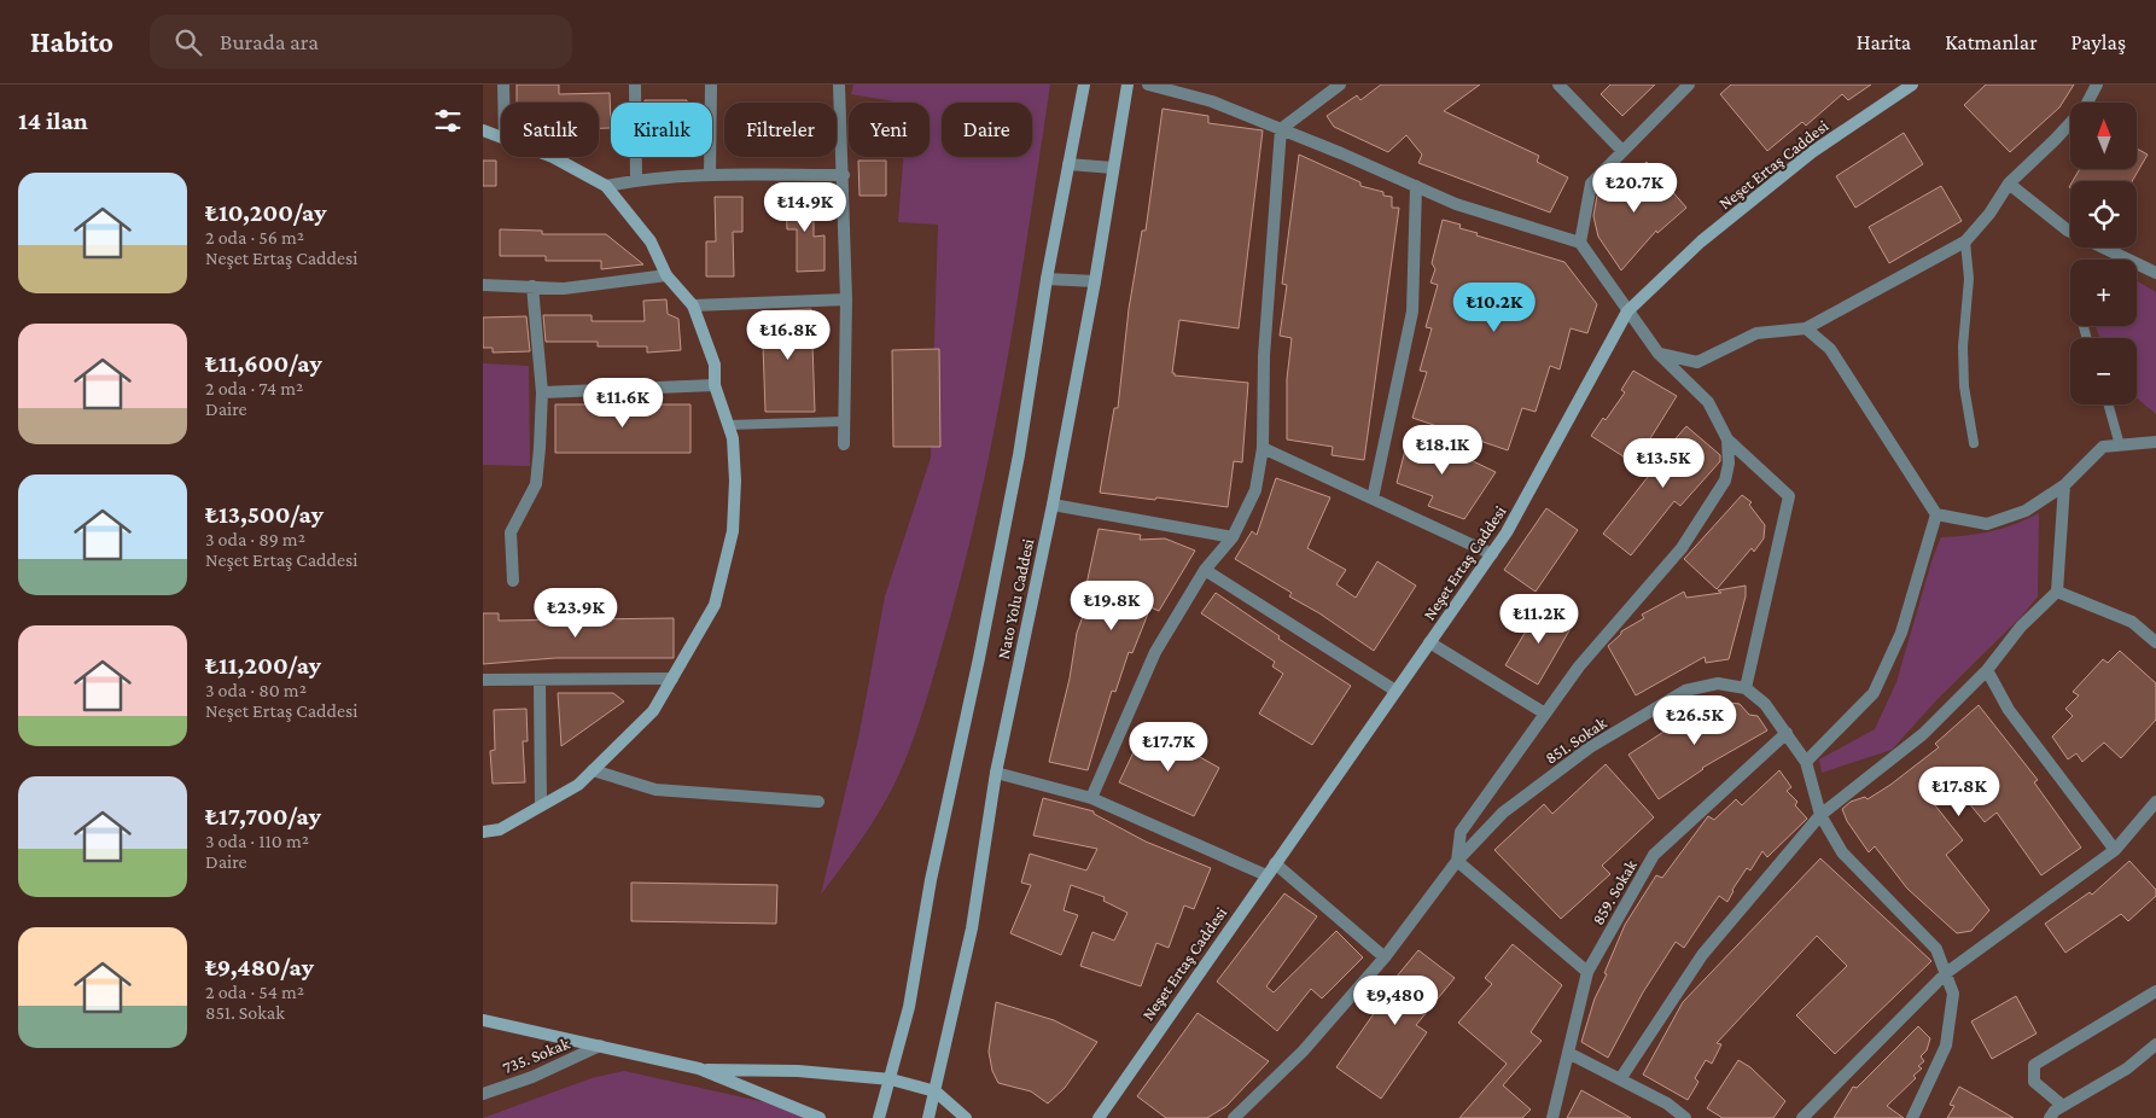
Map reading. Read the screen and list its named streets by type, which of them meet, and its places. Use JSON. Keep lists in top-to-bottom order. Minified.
{"streets":{"main road":["Neşet Ertaş Caddesi","Nato Yolu Caddesi"],"street":["851. Sokak","859. Sokak","735. Sokak"]},"north":"top","page":{"header":"Habito","search":"Burada ara","nav":["Harita","Katmanlar","Paylaş"],"heading":"14 ilan","map_buttons":["+","−"],"chip":["Satılık","Kiralık","Filtreler","Yeni","Daire"],"list":[{"name":"₺10,200/ay","note":"2 oda · 56 m² · Neşet Ertaş Caddesi"},{"name":"₺11,600/ay","note":"2 oda · 74 m² · Daire"},{"name":"₺13,500/ay","note":"3 oda · 89 m² · Neşet Ertaş Caddesi"},{"name":"₺11,200/ay","note":"3 oda · 80 m² · Neşet Ertaş Caddesi"},{"name":"₺17,700/ay","note":"3 oda · 110 m² · Daire"},{"name":"₺9,480/ay","note":"2 oda · 54 m² · 851. Sokak"}],"price":["₺20.7K","₺14.9K","₺10.2K","₺16.8K","₺11.6K","₺18.1K","₺13.5K","₺19.8K","₺23.9K","₺11.2K","₺26.5K","₺17.7K","₺17.8K","₺9,480"]}}
